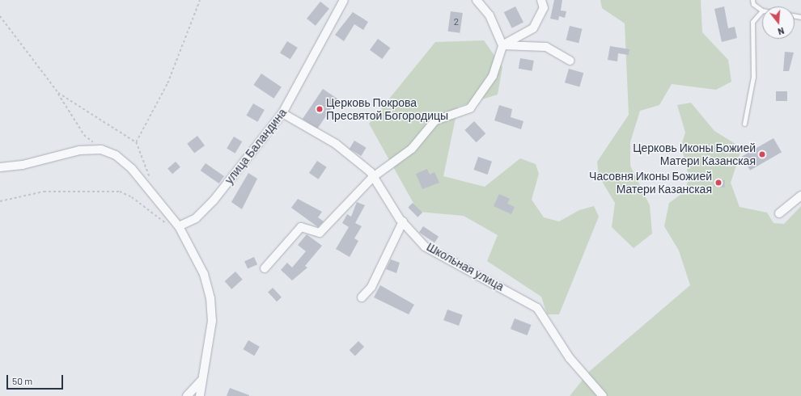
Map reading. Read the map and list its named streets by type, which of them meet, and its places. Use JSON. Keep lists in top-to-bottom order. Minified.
{"streets":{"street":["улица Баландина","Школьная улица"]},"crossings":[["улица Баландина","Школьная улица"]],"places":["Церковь Покрова Пресвятой Богородицы","Церковь Иконы Божией Матери Казанская","Часовня Иконы Божией Матери Казанская"],"house_numbers":["2"],"scale_bar":"50 m","north":"bottom"}
